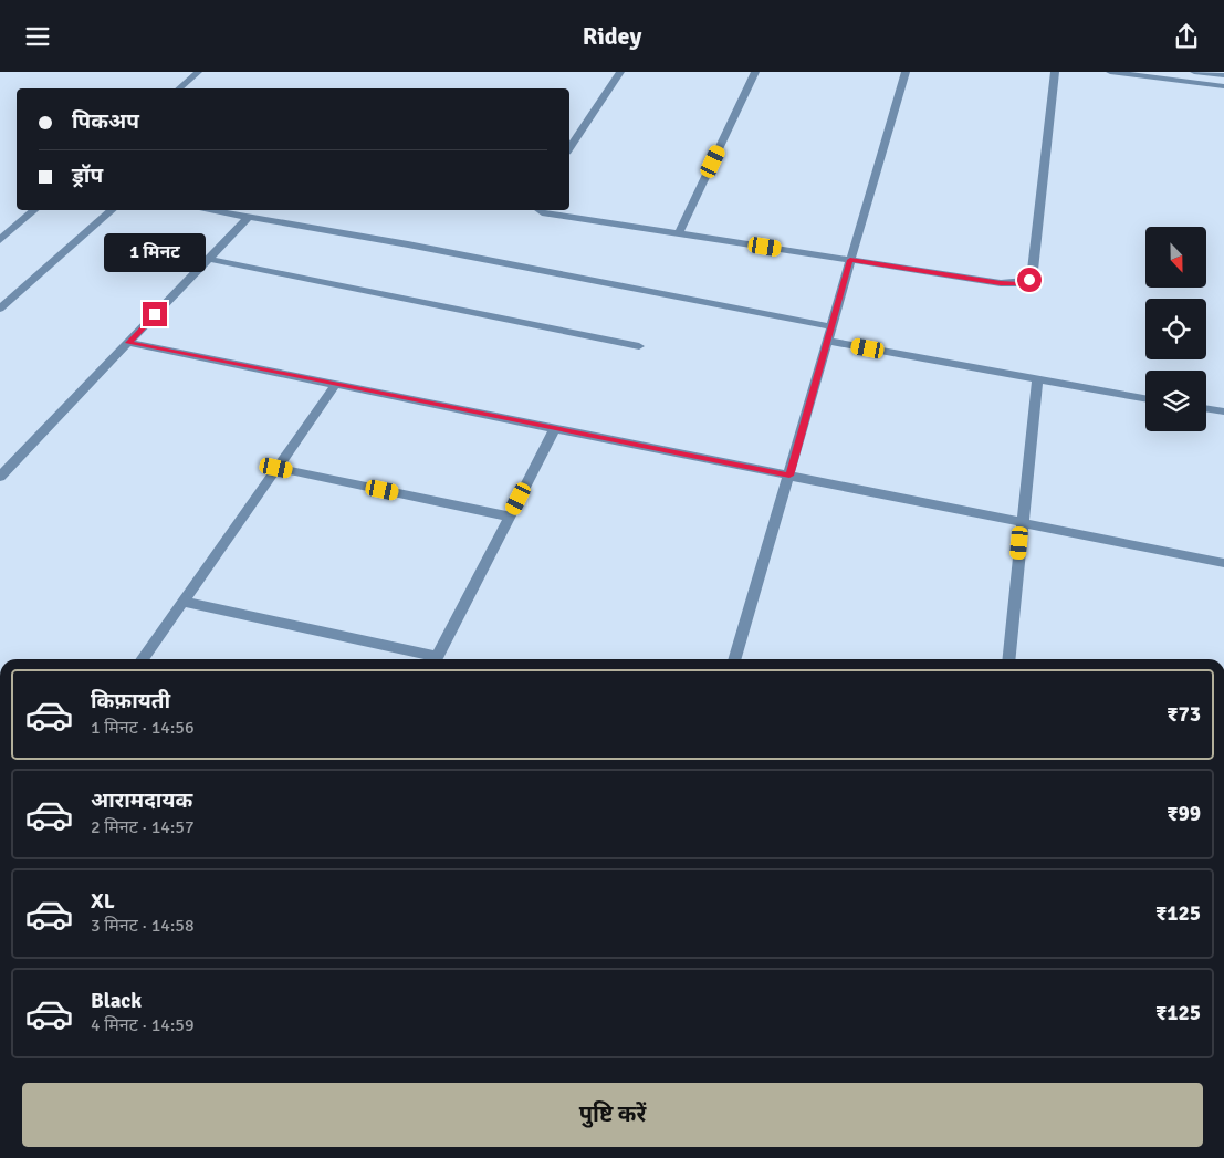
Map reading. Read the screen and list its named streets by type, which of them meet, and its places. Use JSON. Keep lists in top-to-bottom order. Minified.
{"north":"bottom","page":{"header":"Ridey","banner":["पिकअप","ड्रॉप"],"bubble":"1 मिनट","list":[{"name":"किफ़ायती","note":"1 मिनट · 14:56","value":"₹73"},{"name":"आरामदायक","note":"2 मिनट · 14:57","value":"₹99"},{"name":"XL","note":"3 मिनट · 14:58","value":"₹125"},{"name":"Black","note":"4 मिनट · 14:59","value":"₹125"}],"buttons":"पुष्टि करें"}}
